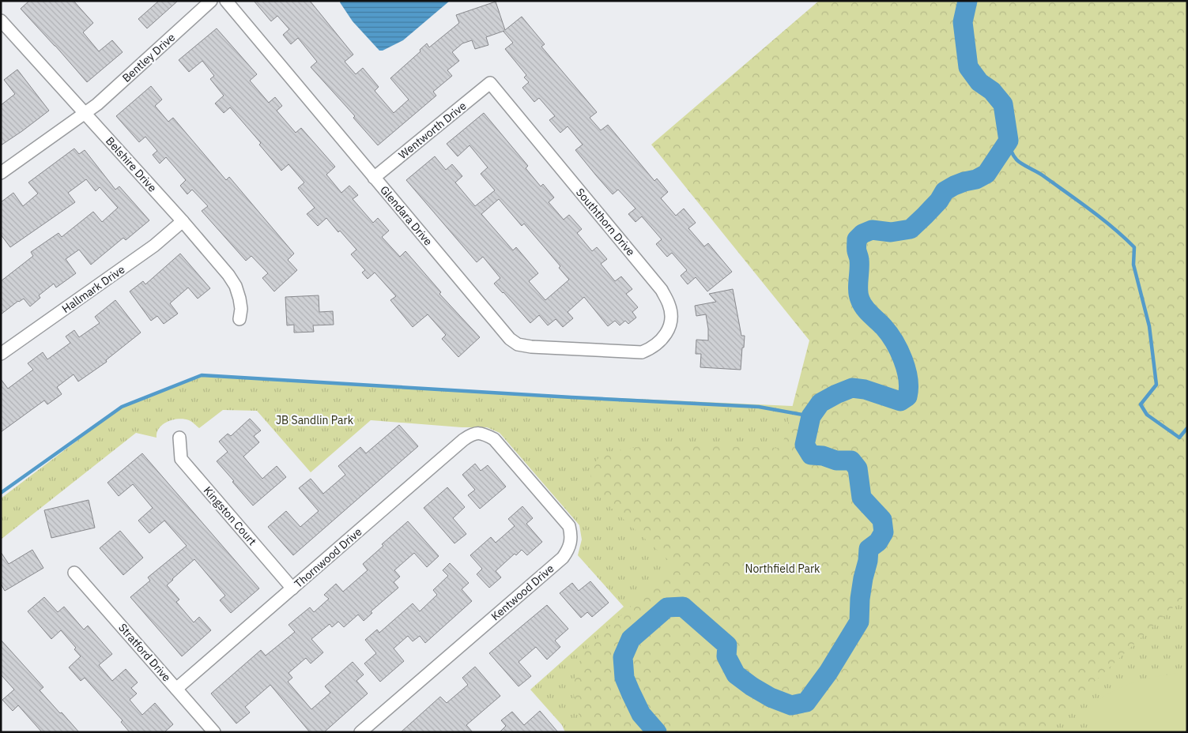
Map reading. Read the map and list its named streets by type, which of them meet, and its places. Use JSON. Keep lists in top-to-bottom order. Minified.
{"streets":{"street":["Bentley Drive","Wentworth Drive","Belshire Drive","Glendara Drive","Souththorn Drive","Hallmark Drive","Kingston Court","Thornwood Drive","Kentwood Drive","Stratford Drive"]},"crossings":[["Bentley Drive","Belshire Drive"],["Wentworth Drive","Glendara Drive"],["Wentworth Drive","Souththorn Drive"],["Belshire Drive","Hallmark Drive"],["Glendara Drive","Souththorn Drive"],["Kingston Court","Thornwood Drive"],["Thornwood Drive","Kentwood Drive"],["Thornwood Drive","Stratford Drive"]],"parks":["JB Sandlin Park","Northfield Park"]}
